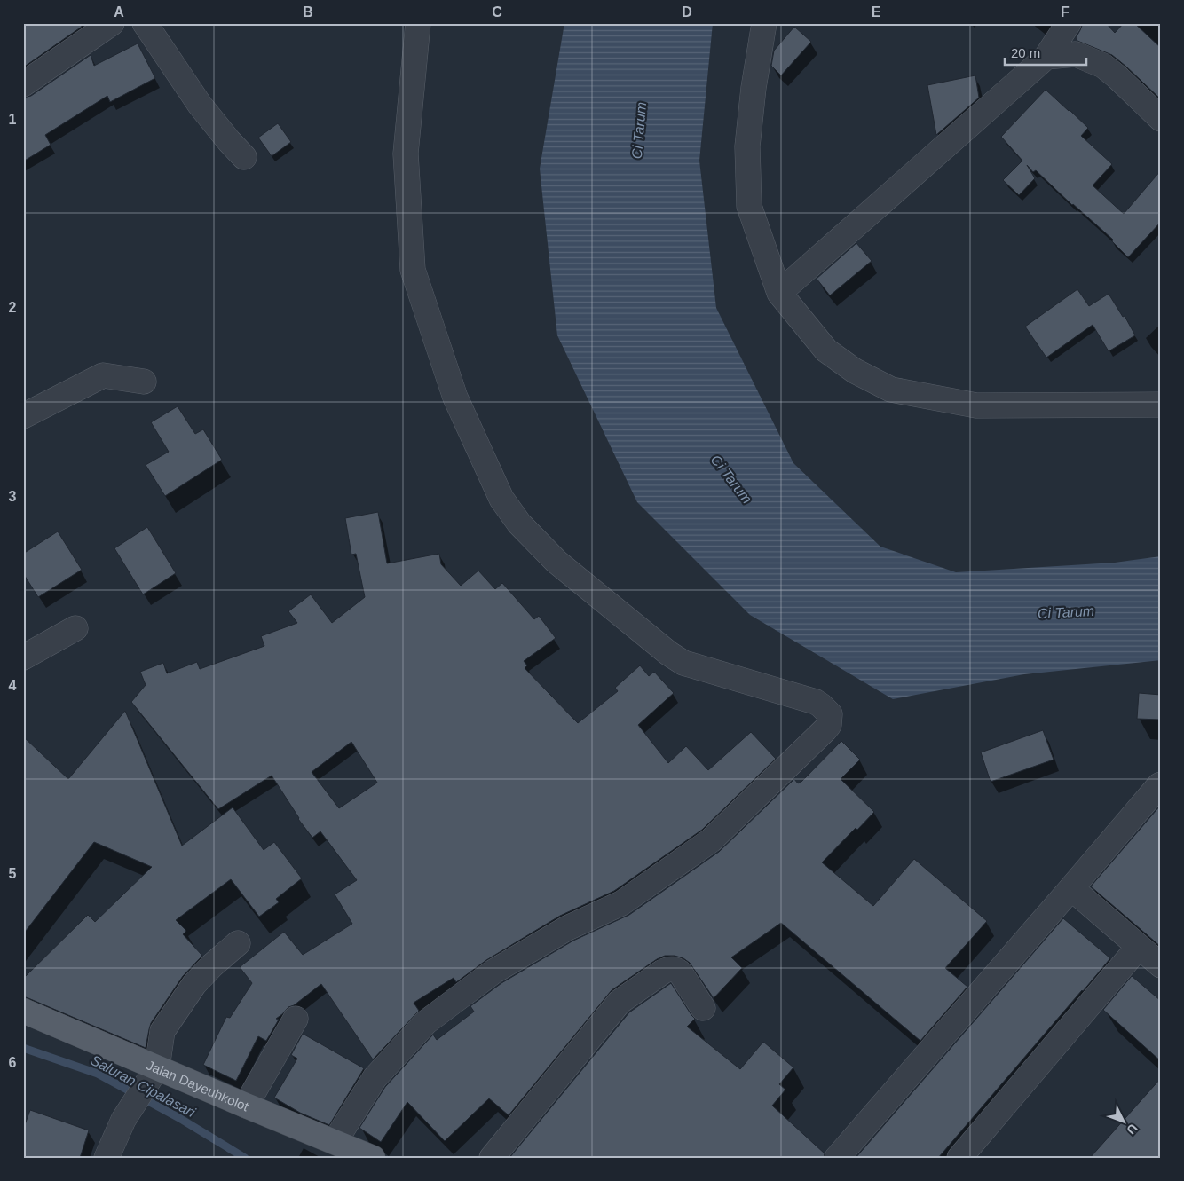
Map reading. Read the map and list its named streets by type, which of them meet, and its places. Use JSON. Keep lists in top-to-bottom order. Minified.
{"streets":{"main road":["Jalan Dayeuhkolot"]},"water":["Ci Tarum","Saluran Cipalasari"],"scale_bar":"20 m","north":"bottom right","grid":{"columns":["A","B","C","D","E","F"],"rows":["1","2","3","4","5","6"]}}
